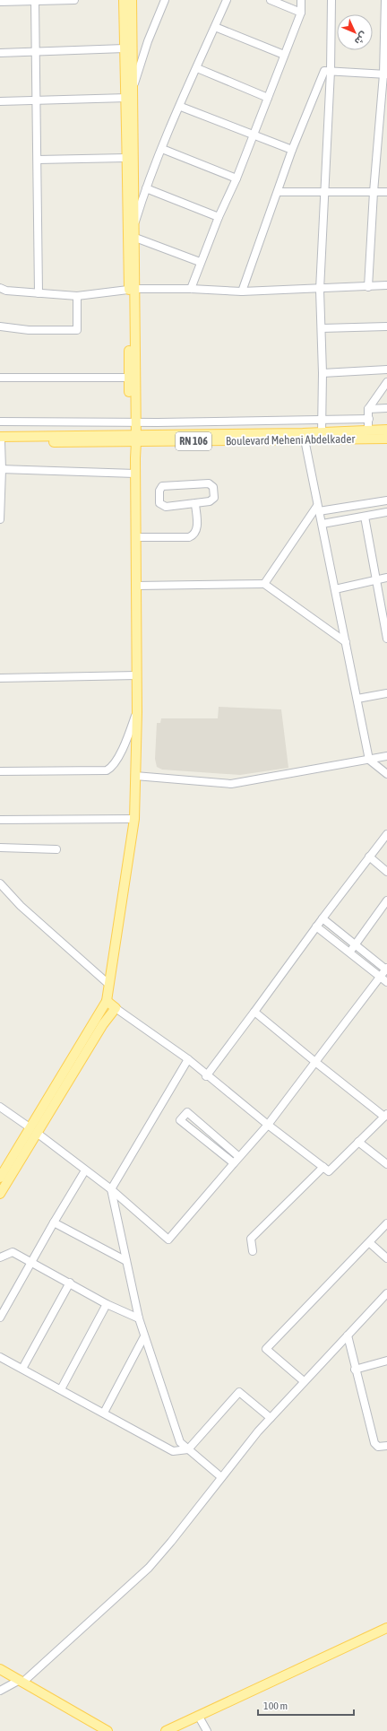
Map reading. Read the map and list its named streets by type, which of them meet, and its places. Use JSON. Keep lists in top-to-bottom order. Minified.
{"streets":{"main road":["Boulevard Meheni Abdelkader","RN 106"]},"scale_bar":"100 m","north":"bottom right"}
